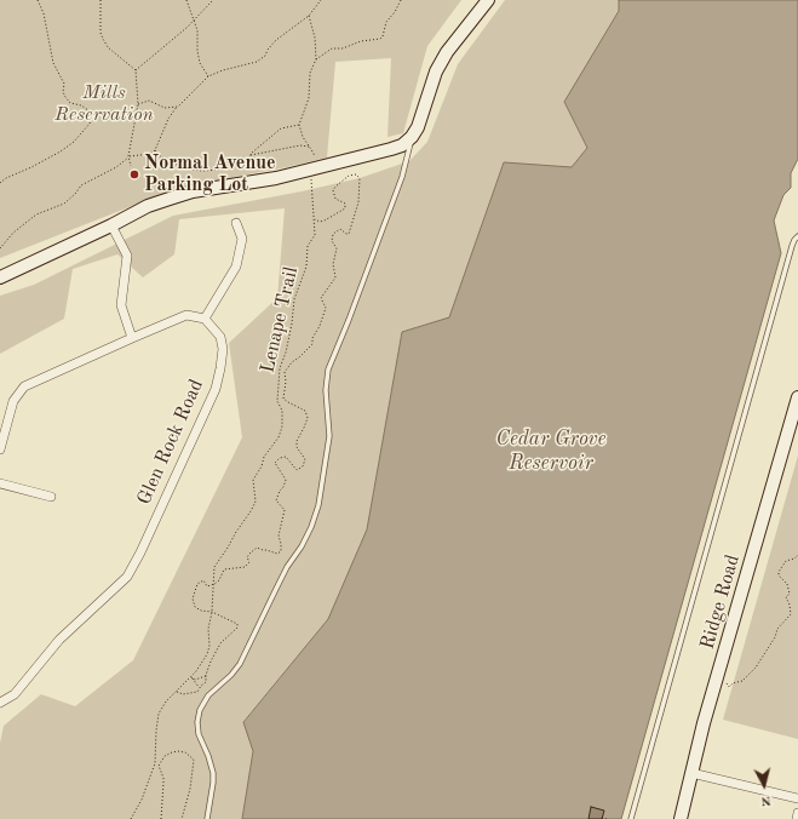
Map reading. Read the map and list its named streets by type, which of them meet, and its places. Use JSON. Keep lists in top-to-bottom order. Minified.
{"streets":{"street":["Glen Rock Road","Ridge Road"],"path":["Lenape Trail"]},"water":["Cedar Grove Reservoir"],"parks":["Mills Reservation"],"places":["Normal Avenue Parking Lot"],"north":"bottom"}
